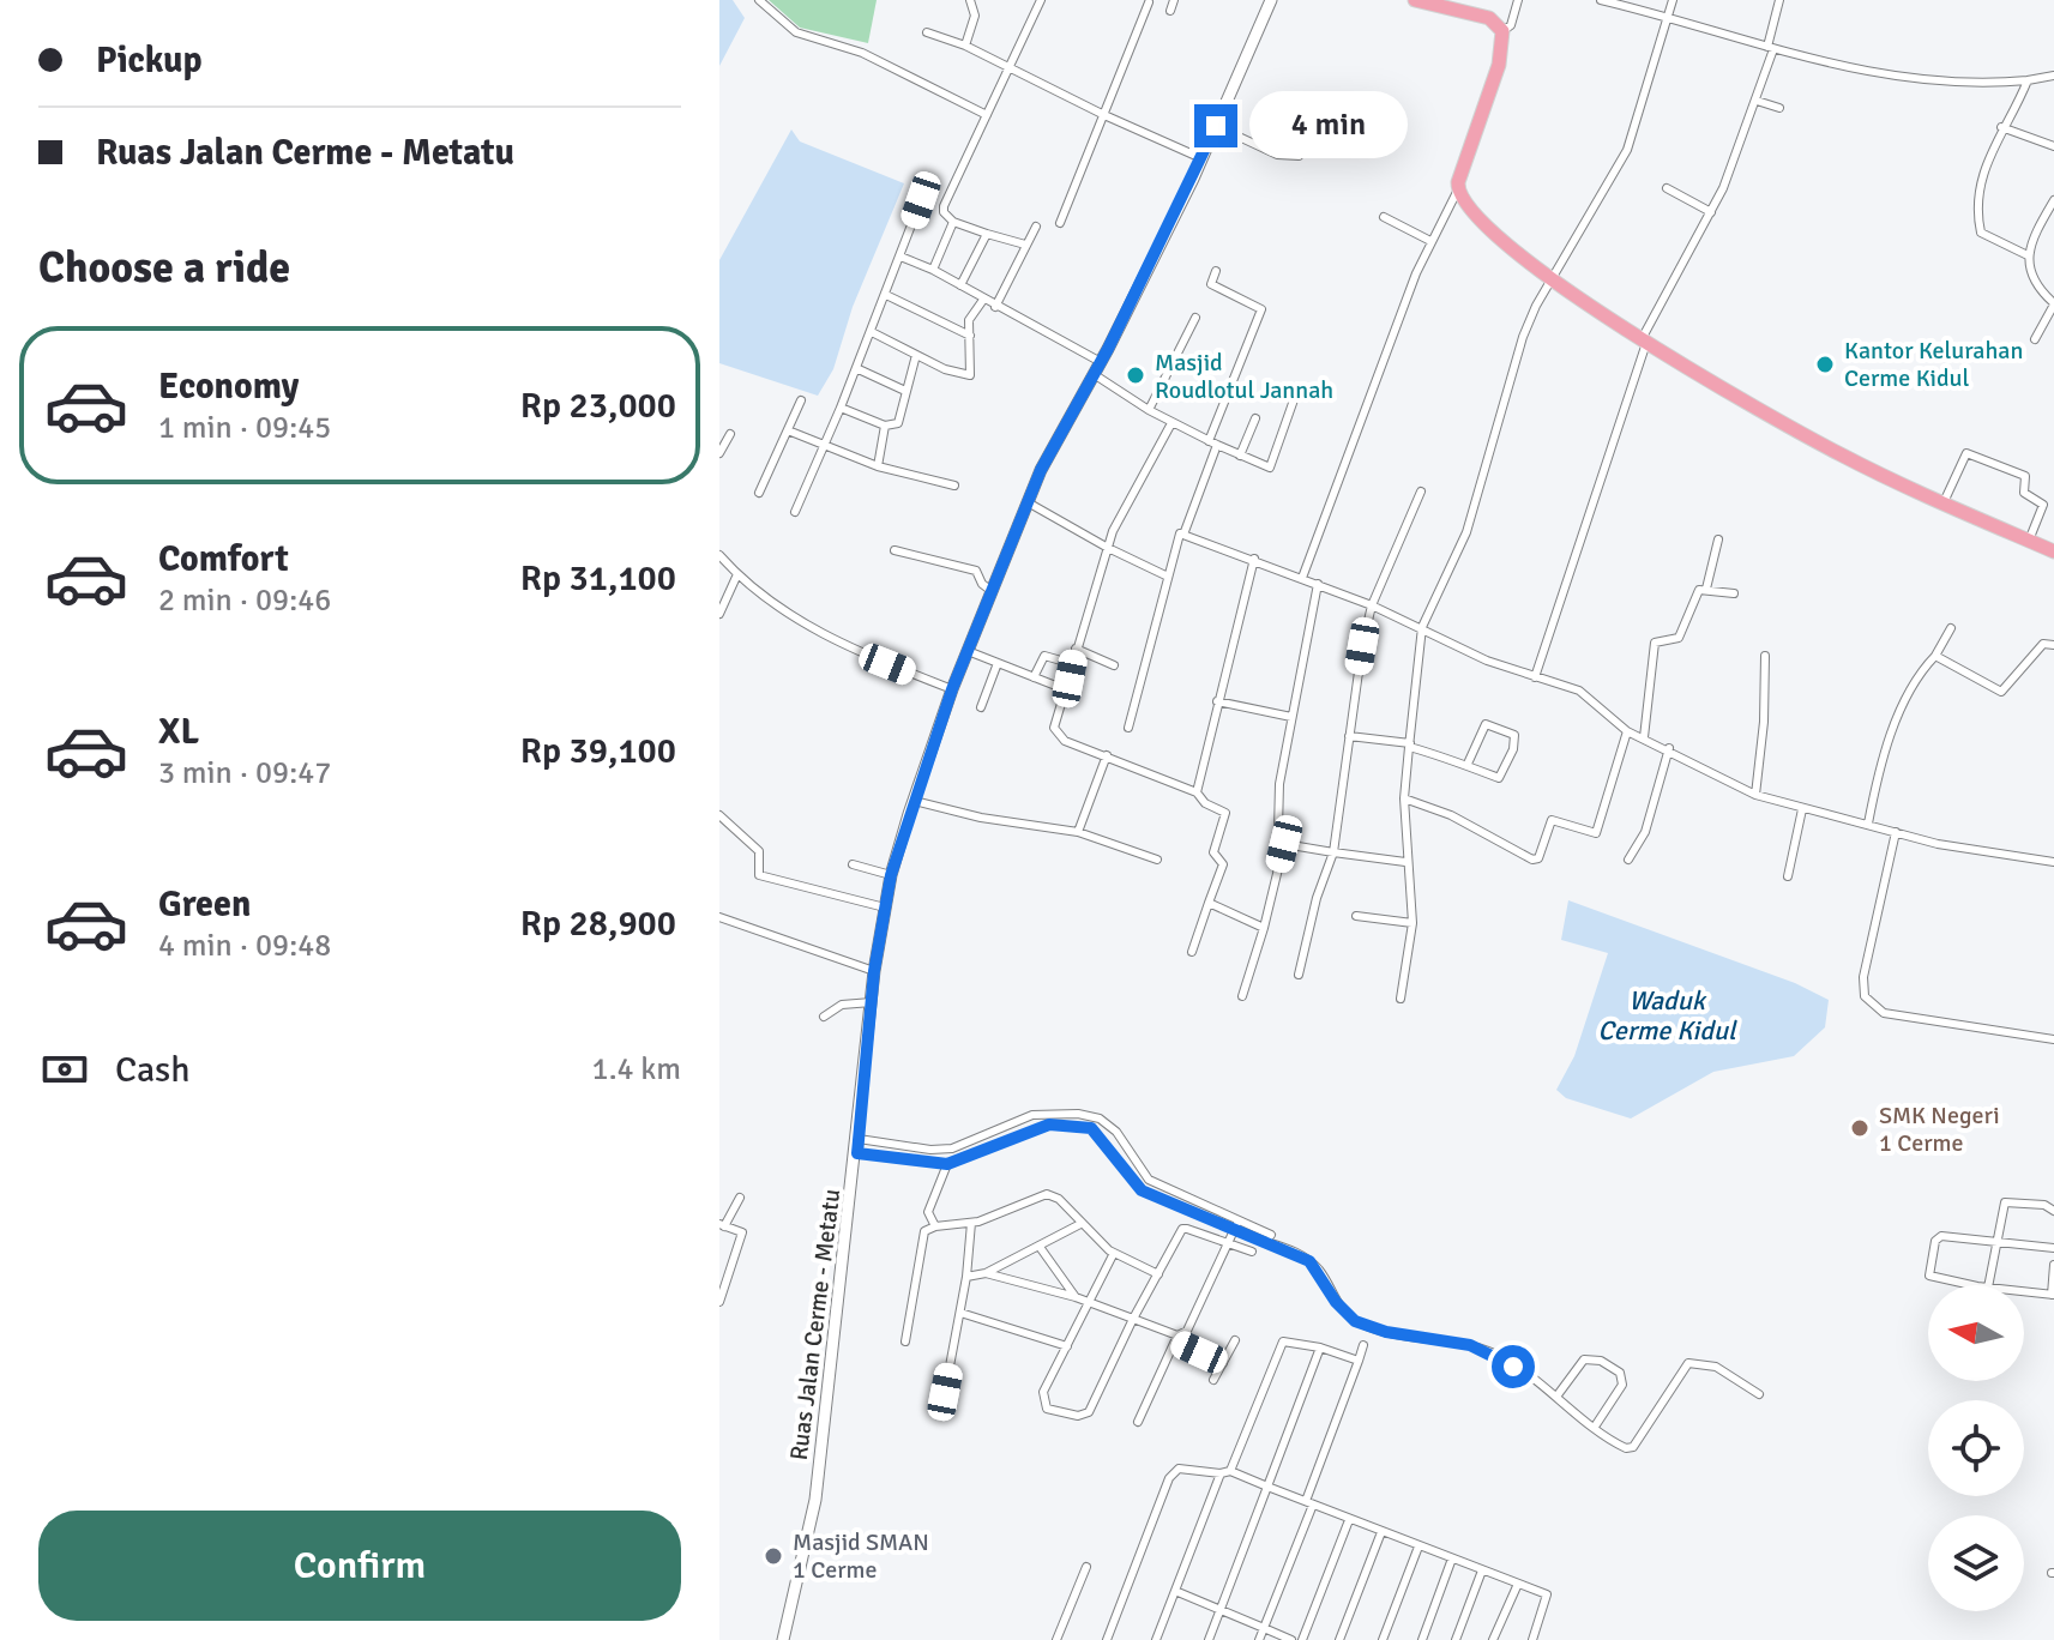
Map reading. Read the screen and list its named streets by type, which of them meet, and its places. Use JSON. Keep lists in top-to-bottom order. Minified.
{"streets":{"main road":["Ruas Jalan Cerme - Metatu"]},"water":["Waduk Cerme Kidul"],"places":["Kantor Kelurahan Cerme Kidul","Masjid Roudlotul Jannah","SMK Negeri 1 Cerme","Masjid SMAN 1 Cerme"],"north":"left","page":{"banner":["Pickup","Ruas Jalan Cerme - Metatu"],"bubble":"4 min","heading":"Choose a ride","list":[{"name":"Economy","note":"1 min · 09:45","value":"Rp 23,000"},{"name":"Comfort","note":"2 min · 09:46","value":"Rp 31,100"},{"name":"XL","note":"3 min · 09:47","value":"Rp 39,100"},{"name":"Green","note":"4 min · 09:48","value":"Rp 28,900"}],"pay":["Cash","1.4 km"],"buttons":"Confirm"}}
